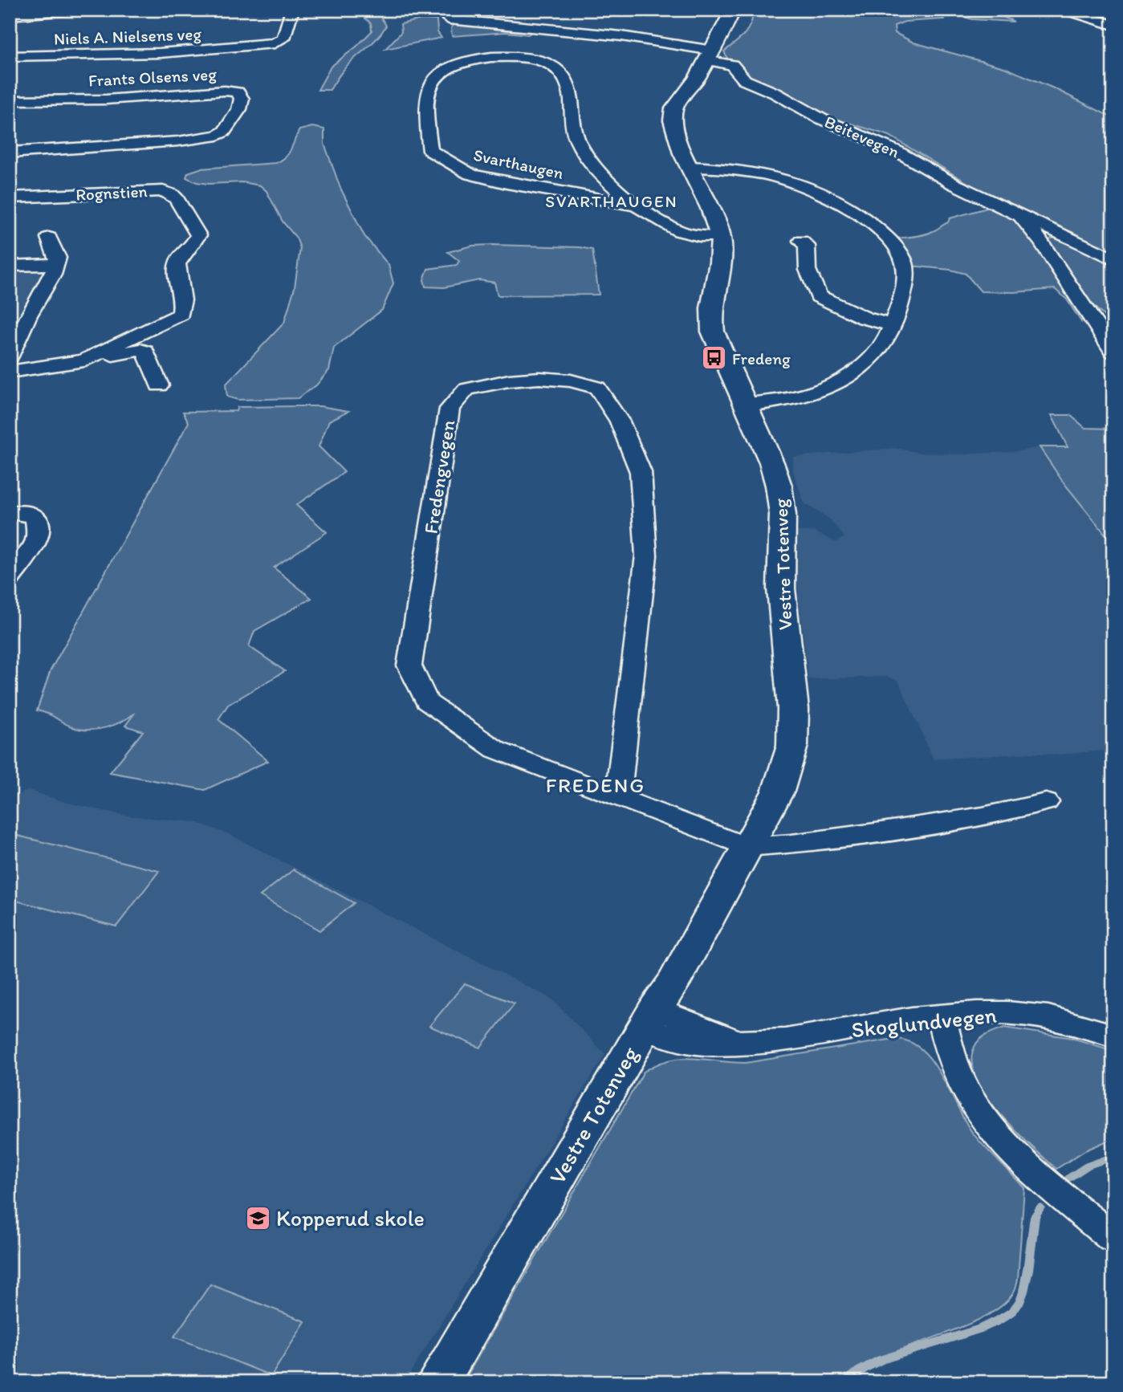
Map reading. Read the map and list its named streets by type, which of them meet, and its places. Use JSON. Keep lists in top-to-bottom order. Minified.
{"streets":{"street":["Niels A. Nielsens veg","Frants Olsens veg","Beitevegen","Svarthaugen","Rognstien","Fredengvegen","Vestre Totenveg","Skoglundvegen"]},"crossings":[["Beitevegen","Vestre Totenveg"],["Svarthaugen","Vestre Totenveg"],["Fredengvegen","Vestre Totenveg"],["Vestre Totenveg","Skoglundvegen"]],"districts":["SVARTHAUGEN","FREDENG"],"places":{"bus stop":["Fredeng"],"school or university":["Kopperud skole"]}}
